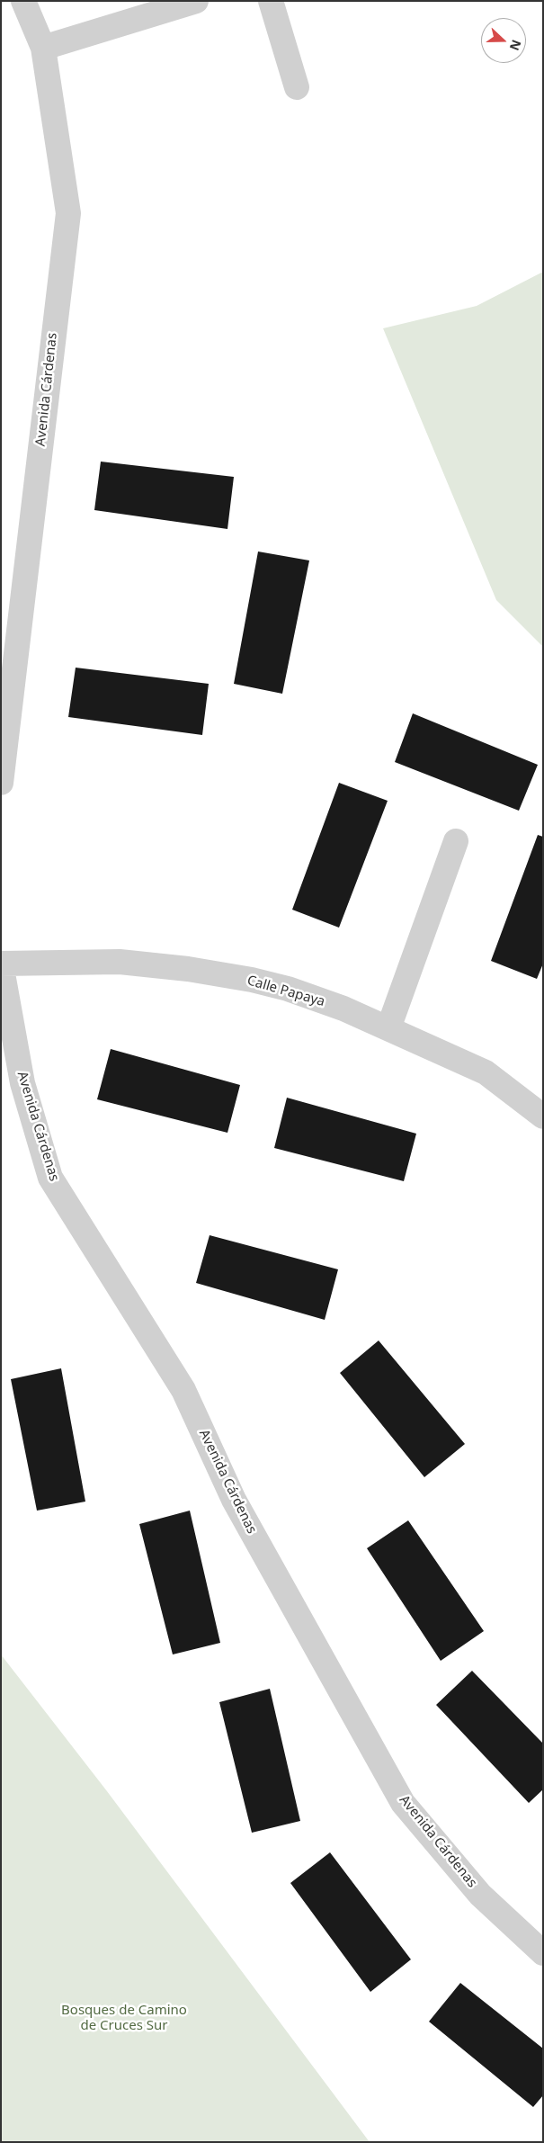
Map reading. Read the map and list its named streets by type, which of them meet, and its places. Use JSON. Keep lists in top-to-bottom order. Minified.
{"streets":{"street":["Avenida Cárdenas","Calle Papaya"]},"crossings":[["Avenida Cárdenas","Calle Papaya"]],"parks":["Bosques de Camino de Cruces Sur"],"north":"right"}
